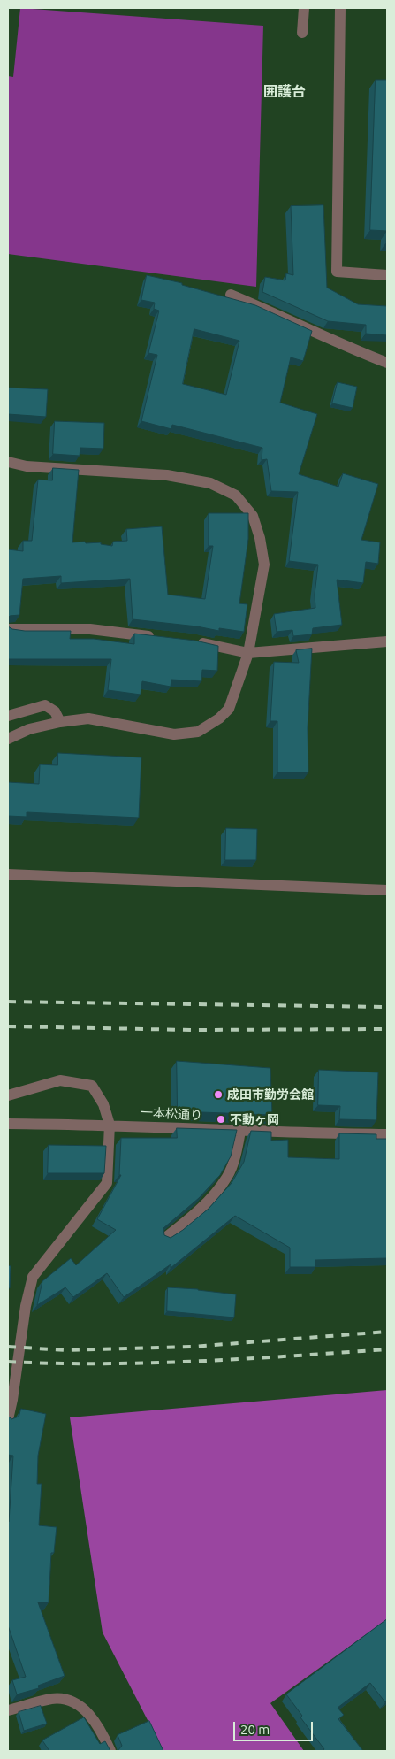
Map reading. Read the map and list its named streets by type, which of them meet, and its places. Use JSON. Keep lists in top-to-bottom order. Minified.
{"streets":{"street":["一本松通り"]},"districts":["囲護台"],"places":["成田市勤労会館","不動ヶ岡"],"scale_bar":"20 m"}
